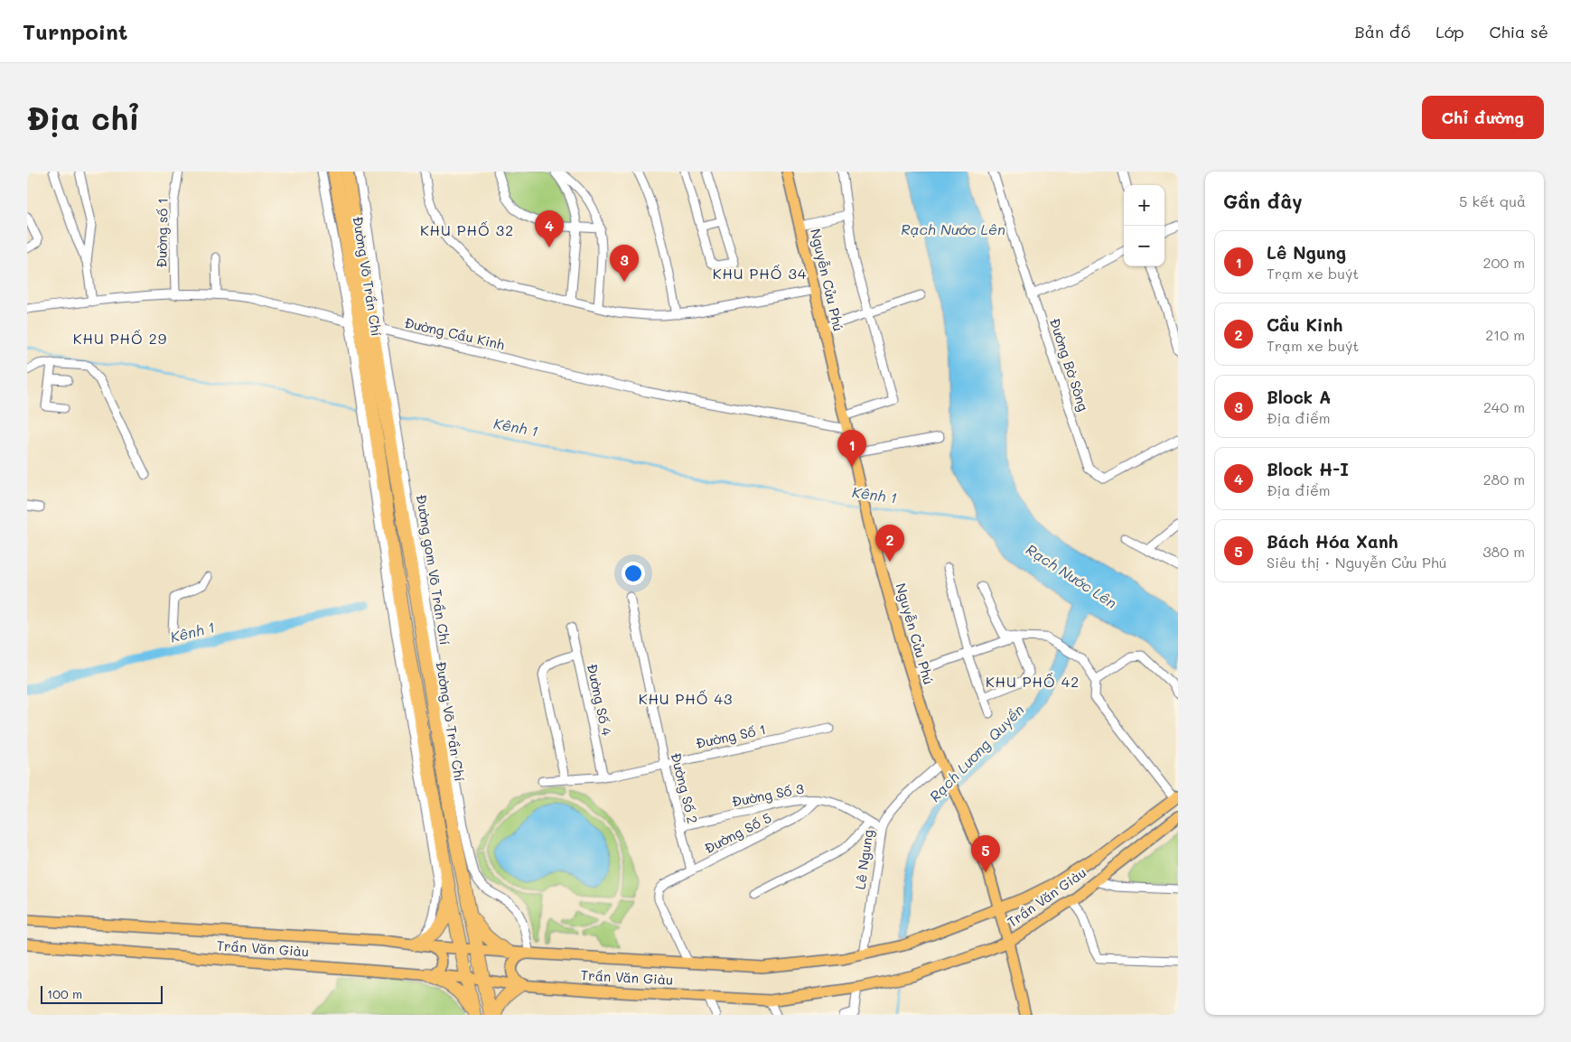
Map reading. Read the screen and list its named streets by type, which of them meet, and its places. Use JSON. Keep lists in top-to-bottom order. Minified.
{"streets":{"highway":["Đường Võ Trần Chí"],"main road":["Nguyễn Cửu Phú","Trần Văn Giàu"],"street":["Đường số 1","Đường Cầu Kinh","Đường Bờ Sông","Đường gom Võ Trần Chí","Đường Số 4","Đường Số 1","Đường Số 2","Đường Số 3","Đường Số 5","Lê Ngung"]},"crossings":[["Đường số 1","Đường Cầu Kinh"],["Đường Võ Trần Chí","Đường Cầu Kinh"],["Đường Võ Trần Chí","Đường gom Võ Trần Chí"],["Đường Võ Trần Chí","Trần Văn Giàu"],["Nguyễn Cửu Phú","Đường Cầu Kinh"],["Nguyễn Cửu Phú","Lê Ngung"],["Nguyễn Cửu Phú","Trần Văn Giàu"],["Đường Cầu Kinh","Đường gom Võ Trần Chí"],["Đường gom Võ Trần Chí","Trần Văn Giàu"],["Đường Số 4","Đường Số 1"],["Đường Số 1","Đường Số 2"],["Đường Số 2","Đường Số 3"],["Đường Số 2","Đường Số 5"],["Đường Số 3","Đường Số 5"],["Đường Số 3","Lê Ngung"],["Lê Ngung","Trần Văn Giàu"]],"districts":["KHU PHỐ 32","KHU PHỐ 34","KHU PHỐ 29","KHU PHỐ 42","KHU PHỐ 43"],"water":["Rạch Nước Lên","Kênh 1","Rạch Lương Quyền"],"scale_bar":"100 m","page":{"header":"Turnpoint","nav":["Bản đồ","Lớp","Chia sẻ"],"buttons":"Chỉ đường","title":"Địa chỉ","heading":["Gần đây","5 kết quả"],"map_buttons":["+","−"],"pins":["4","3","1","2","5"],"list":[{"mark":"1","name":"Lê Ngung","note":"Trạm xe buýt","value":"200 m"},{"mark":"2","name":"Cầu Kinh","note":"Trạm xe buýt","value":"210 m"},{"mark":"3","name":"Block A","note":"Địa điểm","value":"240 m"},{"mark":"4","name":"Block H-I","note":"Địa điểm","value":"280 m"},{"mark":"5","name":"Bách Hóa Xanh","note":"Siêu thị · Nguyễn Cửu Phú","value":"380 m"}],"scale":"100 m"}}
